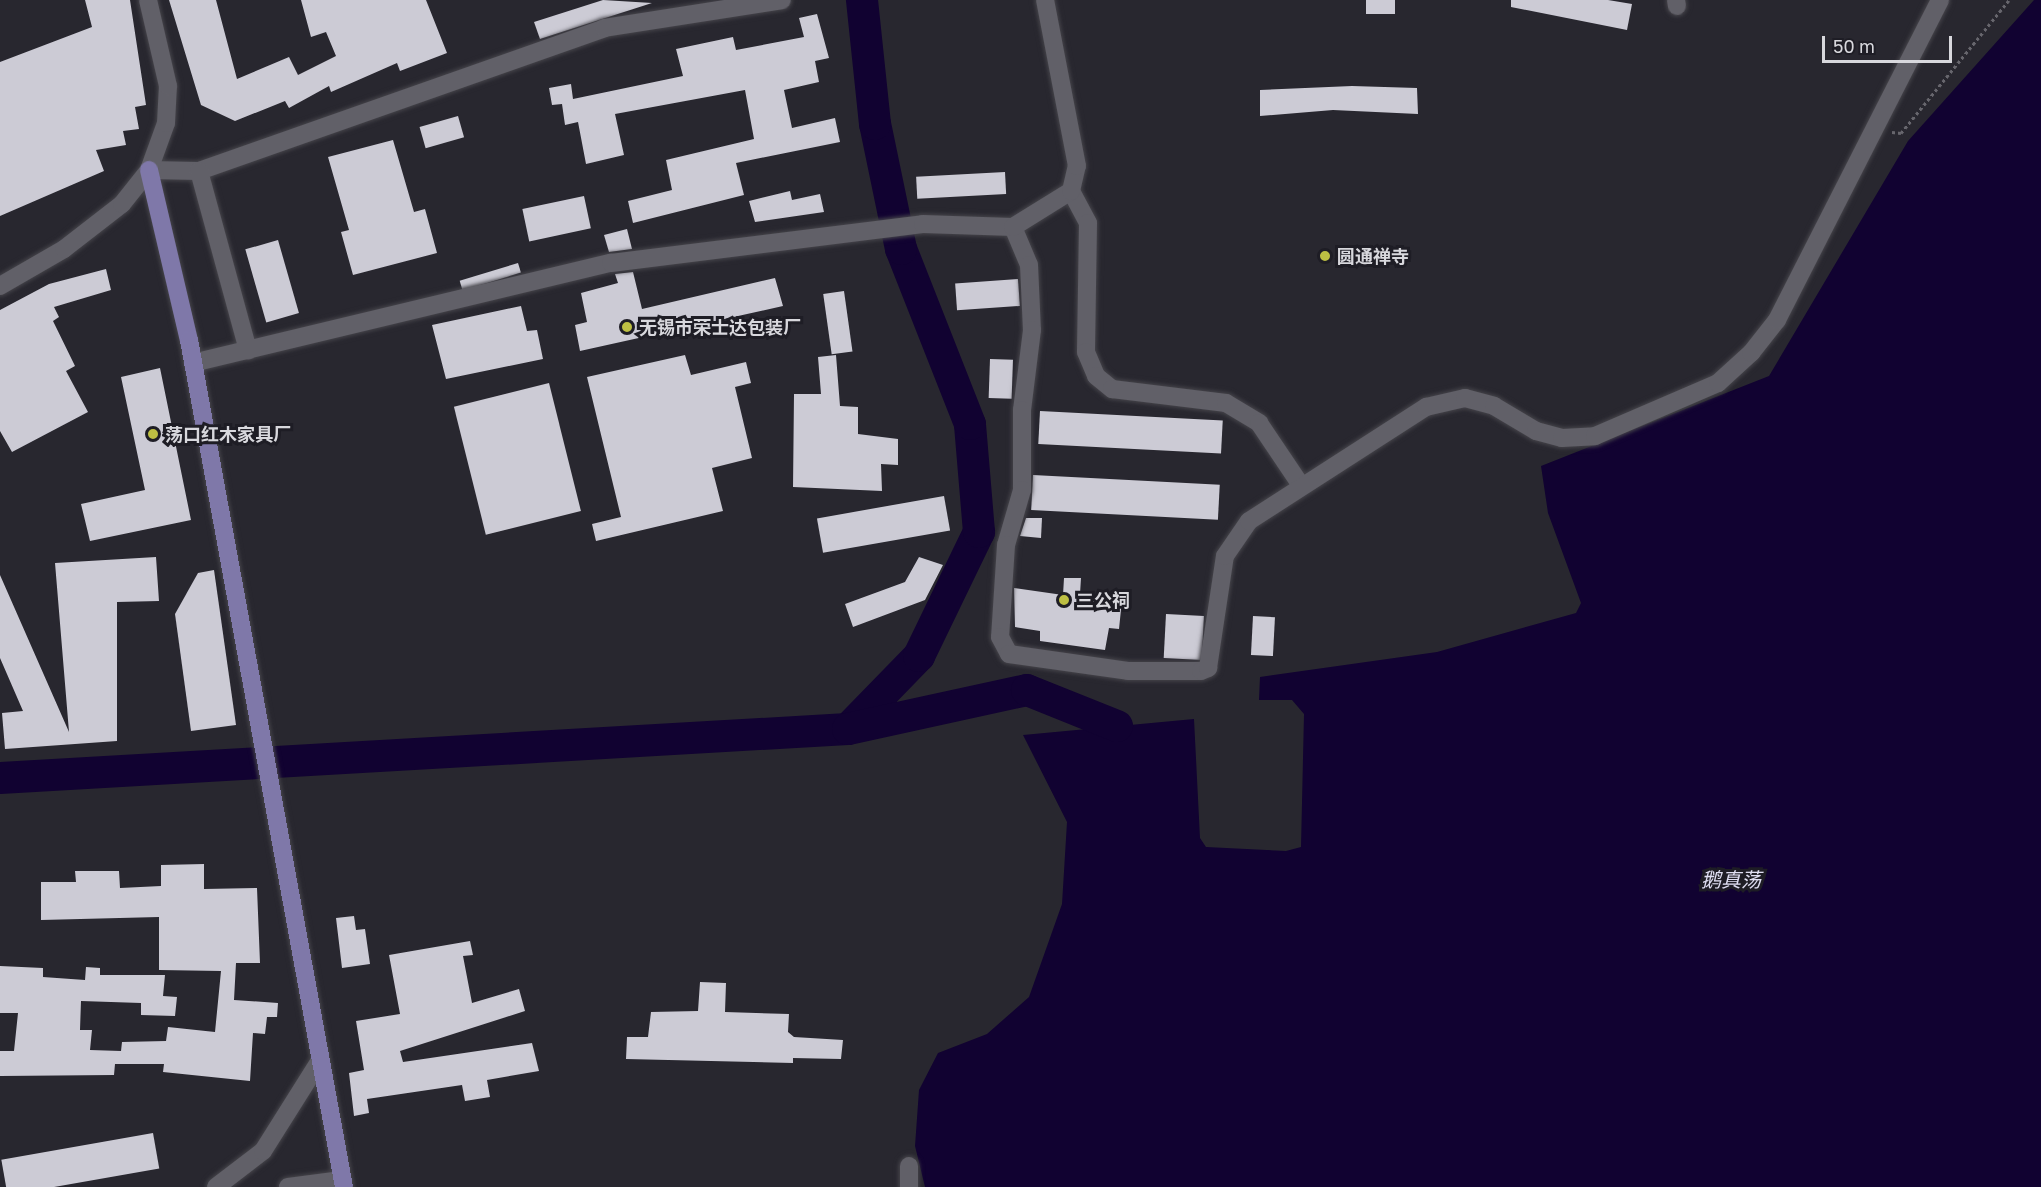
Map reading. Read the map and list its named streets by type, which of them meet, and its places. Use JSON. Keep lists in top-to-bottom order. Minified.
{"water":["鹅真荡"],"places":["圆通禅寺","无锡市荣士达包装厂","荡口红木家具厂","三公祠"],"scale_bar":"50 m"}
